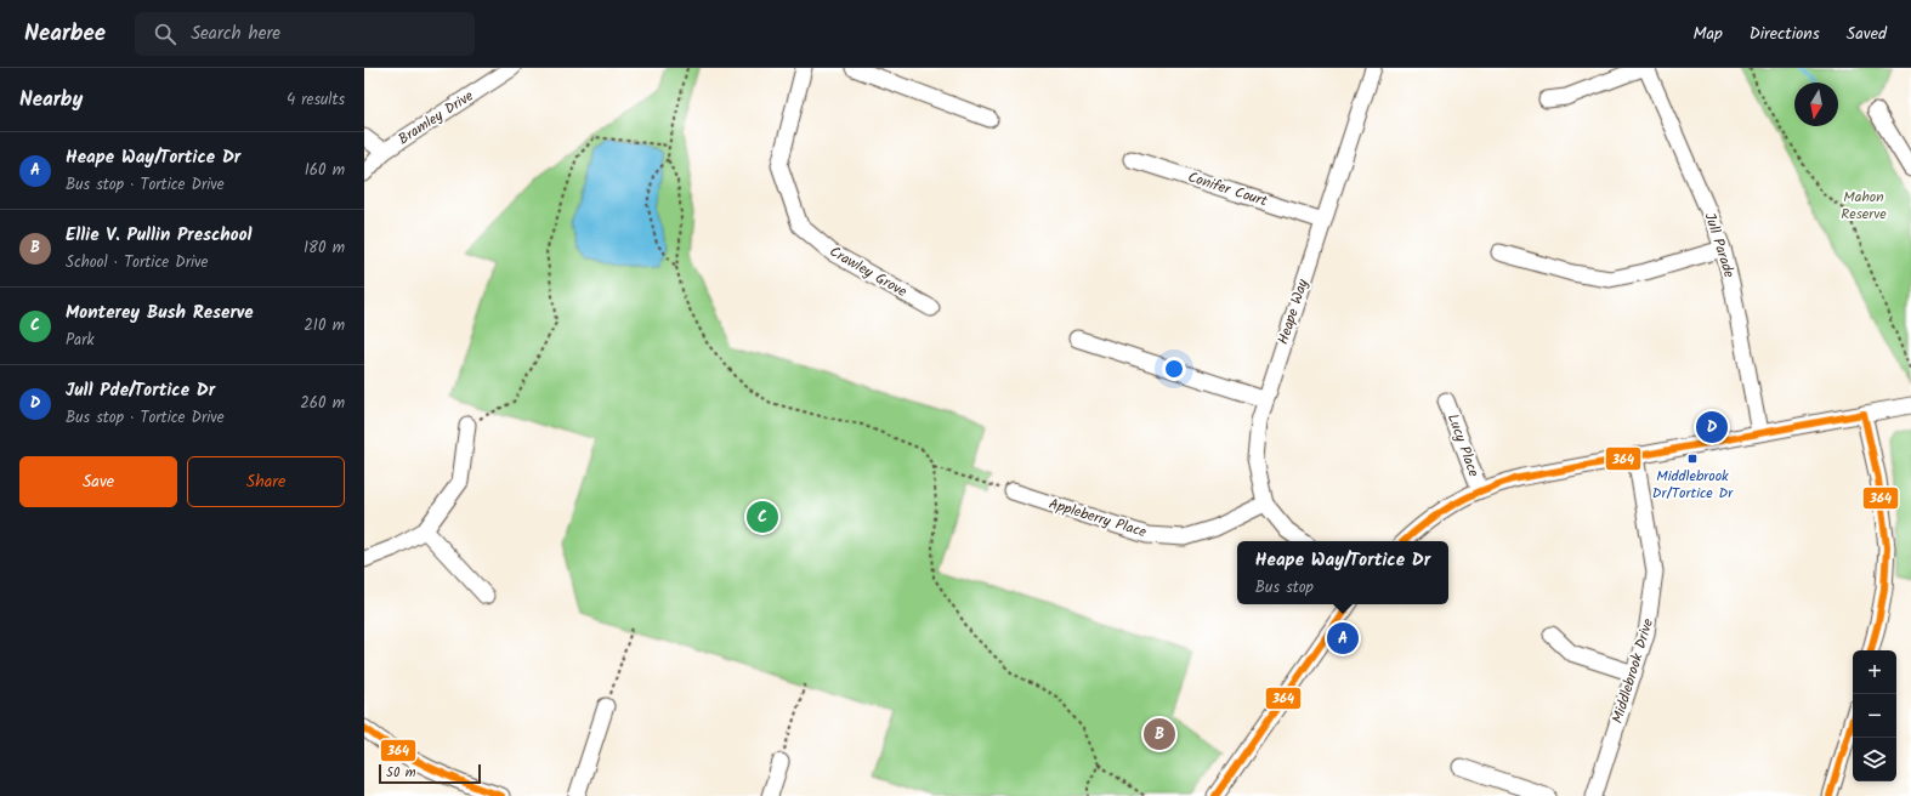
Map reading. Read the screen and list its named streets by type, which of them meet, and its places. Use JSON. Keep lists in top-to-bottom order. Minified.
{"streets":{"street":["Bramley Drive","Conifer Court","Jull Parade","Crawley Grove","Heape Way","Lucy Place","Appleberry Place","Middlebrook Drive"]},"crossings":[["Conifer Court","Heape Way"],["Heape Way","Appleberry Place"]],"parks":["Mahon Reserve"],"places":{"transit":["Middlebrook Dr/Tortice Dr"]},"lines":["transit line 364"],"scale_bar":"50 m","north":"bottom","page":{"header":"Nearbee","search":"Search here","nav":["Map","Directions","Saved"],"heading":["Nearby","4 results"],"list":[{"mark":"A","name":"Heape Way/Tortice Dr","note":"Bus stop · Tortice Drive","value":"160 m"},{"mark":"B","name":"Ellie V. Pullin Preschool","note":"School · Tortice Drive","value":"180 m"},{"mark":"C","name":"Monterey Bush Reserve","note":"Park","value":"210 m"},{"mark":"D","name":"Jull Pde/Tortice Dr","note":"Bus stop · Tortice Drive","value":"260 m"}],"pins":["D","C","A","B"],"buttons":["Save","Share"],"popup":["Heape Way/Tortice Dr","Bus stop"],"map_buttons":["+","−"],"scale":"50 m"}}
